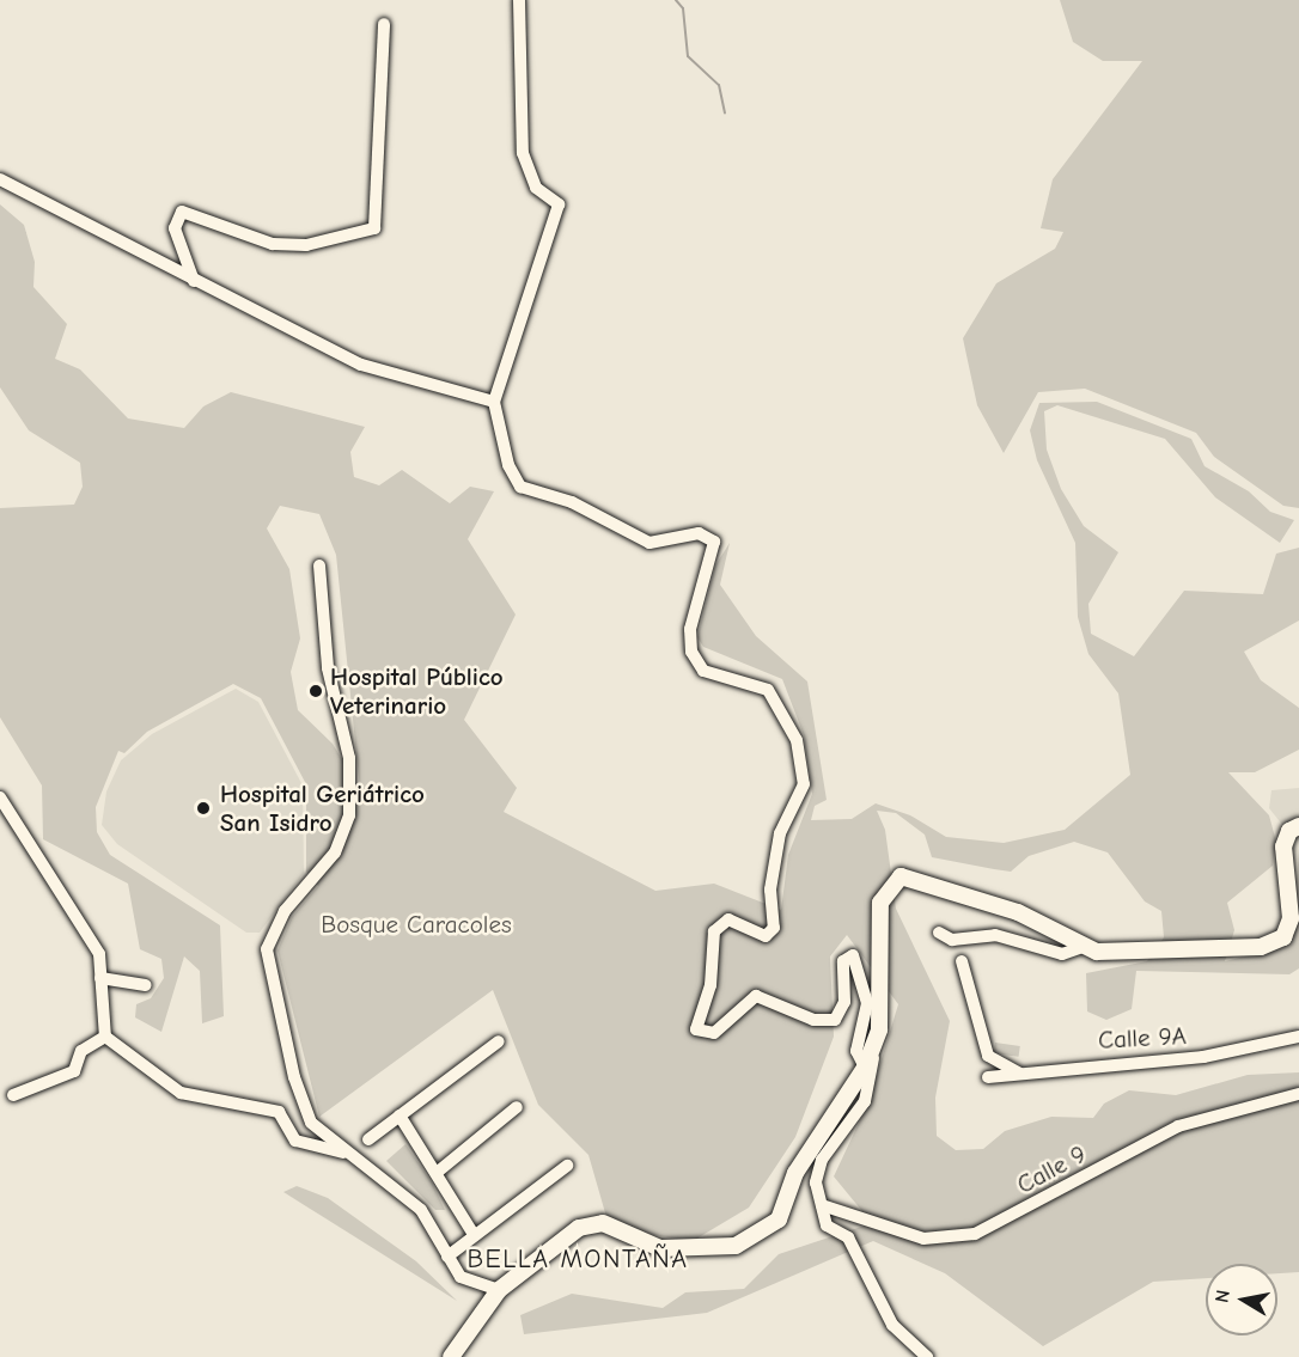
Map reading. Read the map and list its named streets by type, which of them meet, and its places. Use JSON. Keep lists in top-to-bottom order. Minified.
{"streets":{"street":["Calle 9A","Calle 9"]},"districts":["BELLA MONTAÑA"],"parks":["Bosque Caracoles"],"places":["Hospital Público Veterinario","Hospital Geriátrico San Isidro"],"north":"left"}
